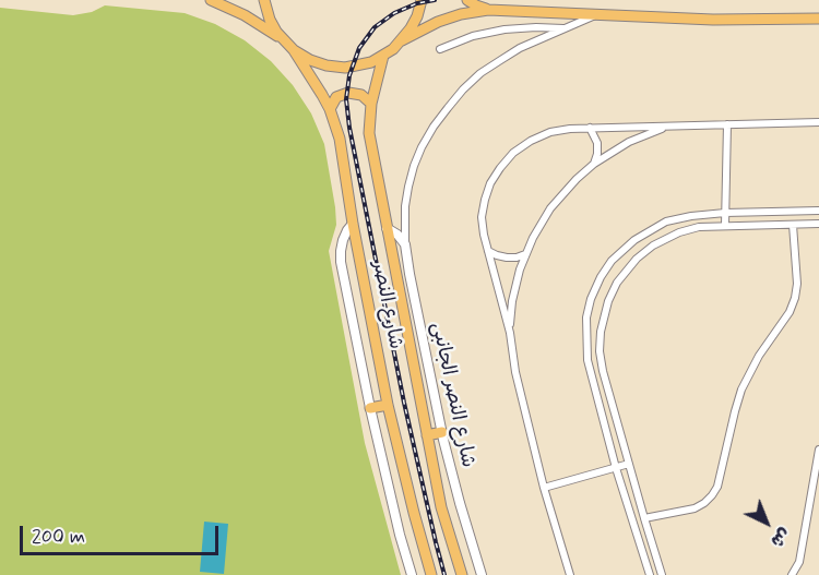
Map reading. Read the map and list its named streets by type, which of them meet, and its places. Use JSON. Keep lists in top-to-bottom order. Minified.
{"streets":{"main road":["شارع النصر"],"street":["شارع النصر الجانبى"]},"scale_bar":"200 m","north":"bottom right"}
